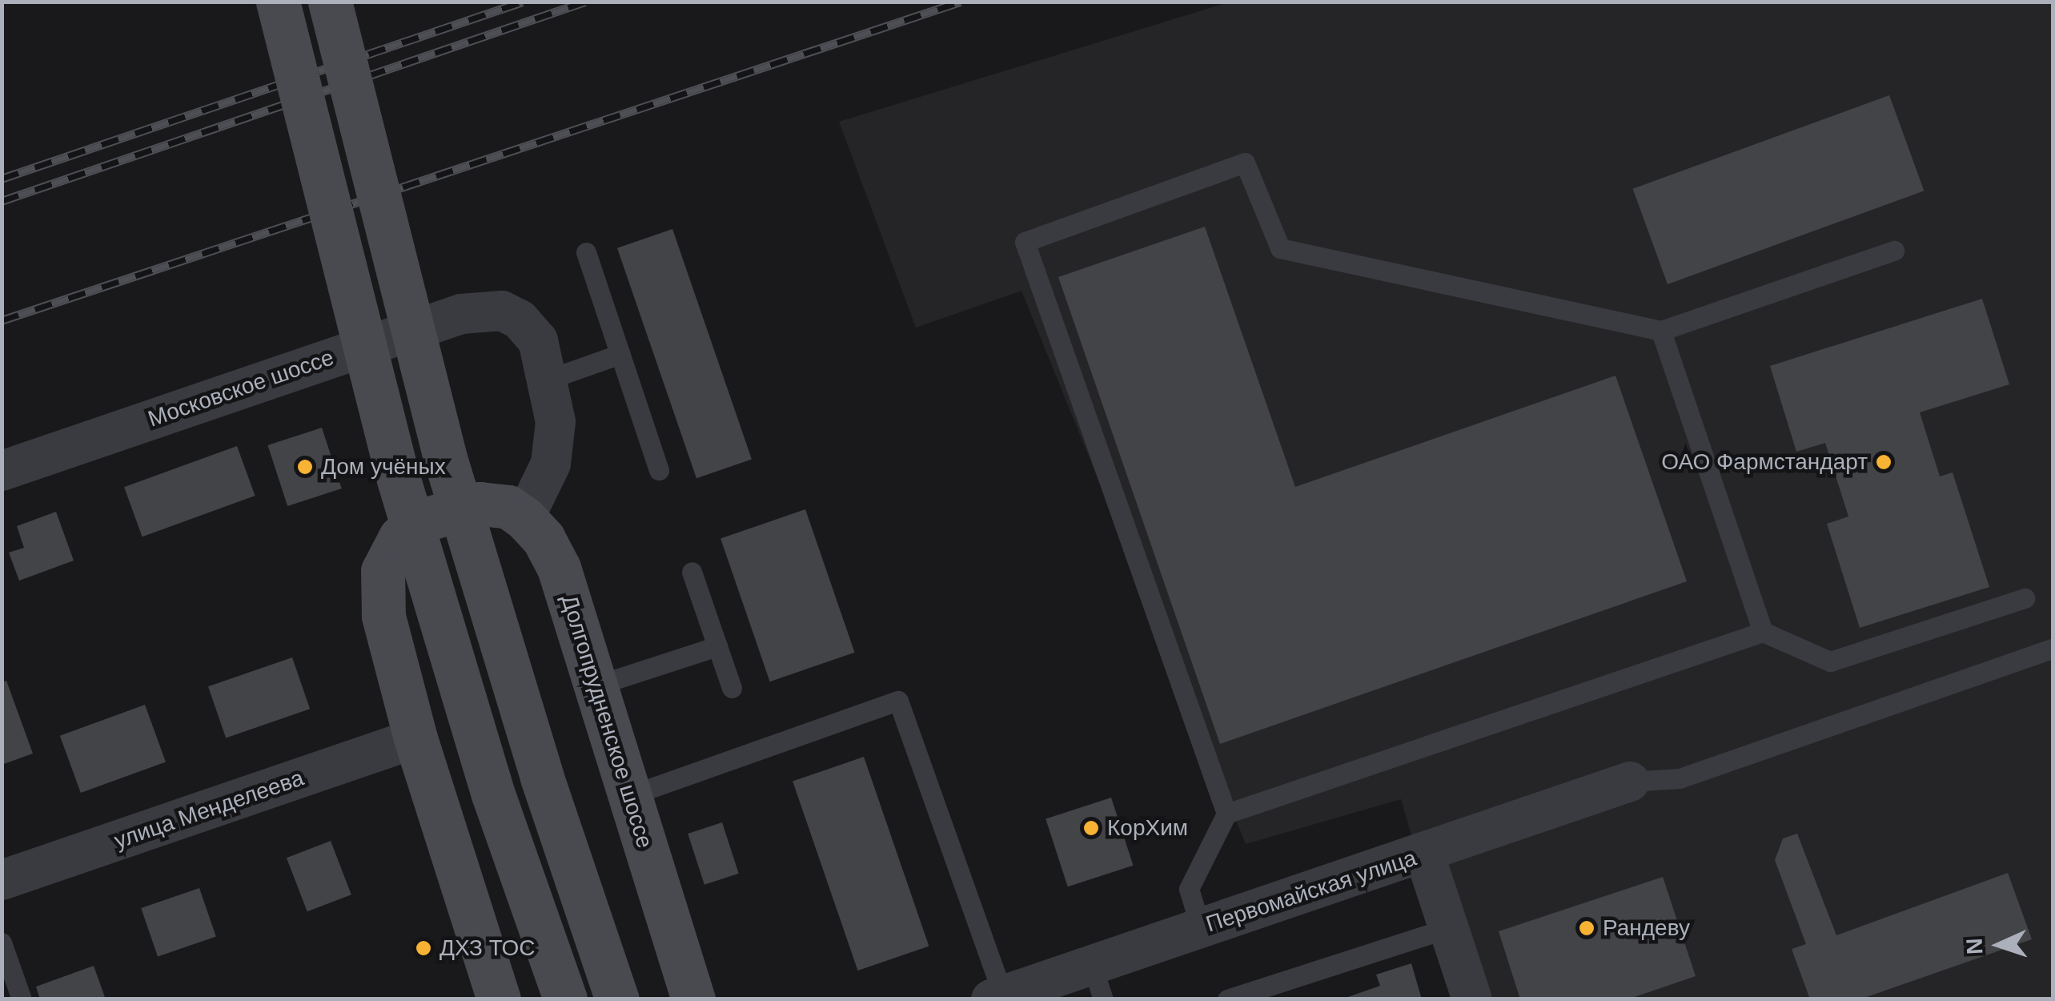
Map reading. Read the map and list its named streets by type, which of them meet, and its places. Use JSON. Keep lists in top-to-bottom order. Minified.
{"streets":{"main road":["Долгопрудненское шоссе"],"street":["Московское шоссе","улица Менделеева","Первомайская улица"]},"places":["ОАО Фармстандарт","Дом учёных","КорХим","Рандеву","ДХЗ ТОС"],"north":"left"}
